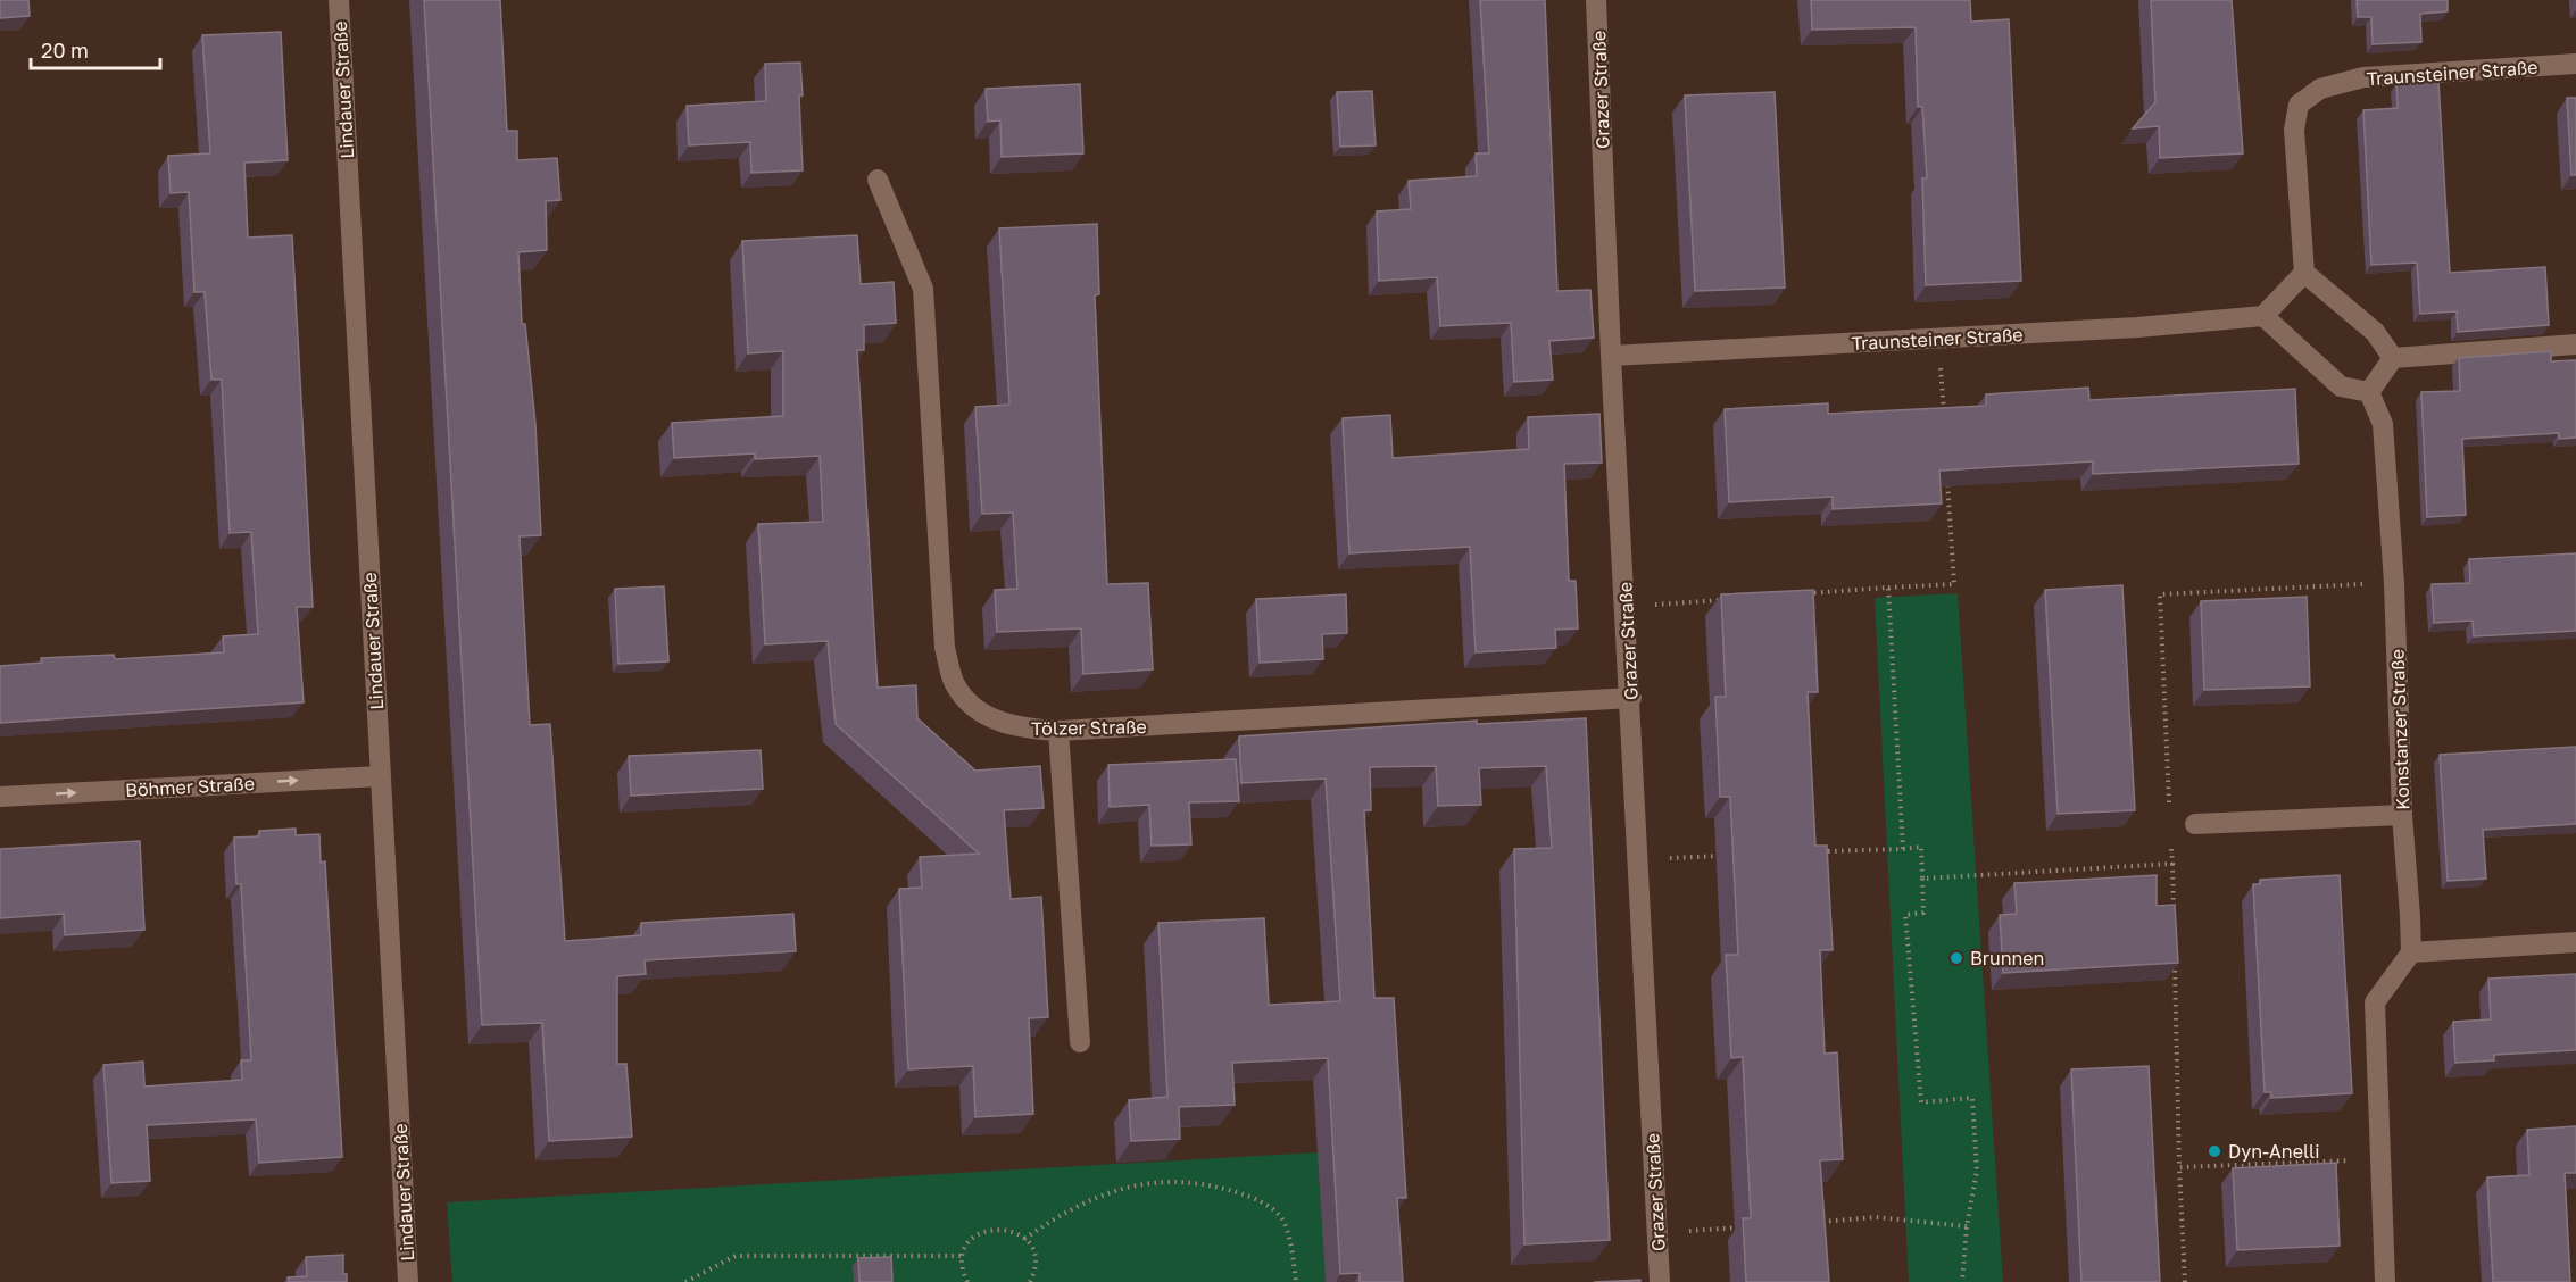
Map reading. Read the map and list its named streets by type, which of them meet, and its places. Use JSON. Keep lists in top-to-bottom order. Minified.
{"streets":{"street":["Traunsteiner Straße","Lindauer Straße","Grazer Straße","Tölzer Straße","Konstanzer Straße","Böhmer Straße"]},"crossings":[["Traunsteiner Straße","Grazer Straße"],["Lindauer Straße","Böhmer Straße"],["Grazer Straße","Tölzer Straße"]],"one_way":["Böhmer Straße"],"places":["Brunnen","Dyn-Anelli"],"scale_bar":"20 m"}
